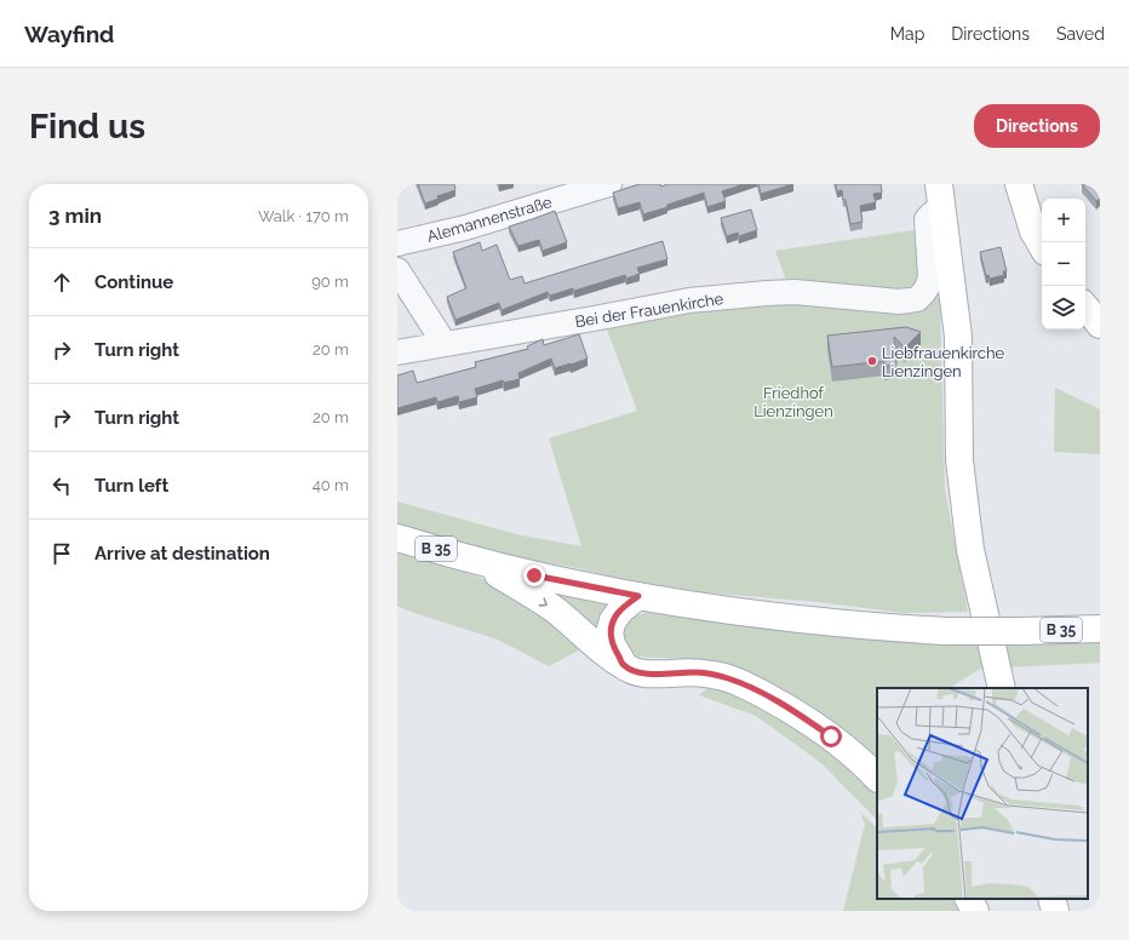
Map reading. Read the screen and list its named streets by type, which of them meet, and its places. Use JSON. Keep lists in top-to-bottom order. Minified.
{"streets":{"main road":["B 35"],"street":["Alemannenstraße","Bei der Frauenkirche"]},"parks":["Friedhof Lienzingen"],"places":["Liebfrauenkirche Lienzingen"],"page":{"header":"Wayfind","nav":["Map","Directions","Saved"],"buttons":"Directions","title":"Find us","heading":["3 min","Walk · 170 m"],"map_buttons":["+","−"],"list":[["Continue","90 m"],["Turn right","20 m"],["Turn right","20 m"],["Turn left","40 m"],"Arrive at destination"]}}
